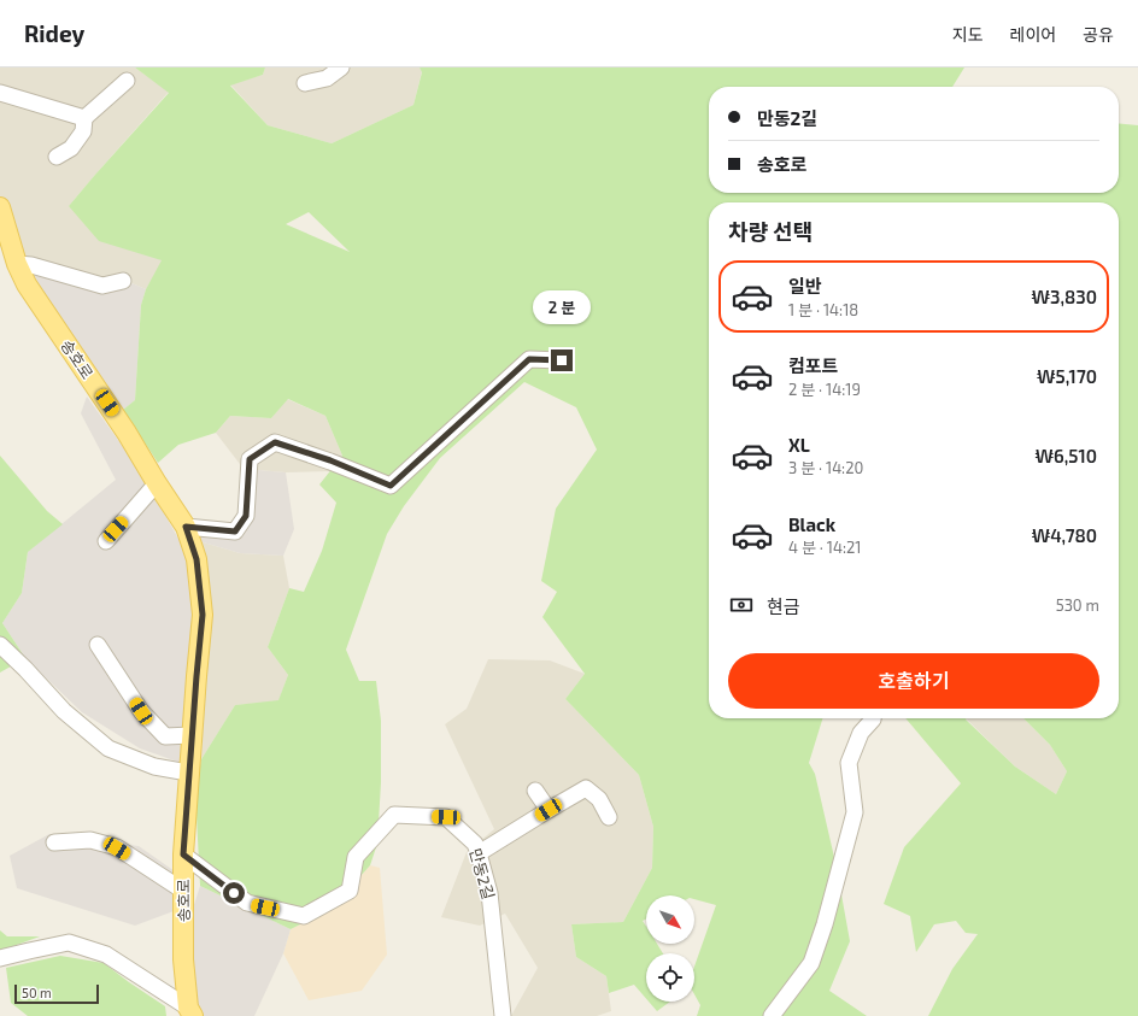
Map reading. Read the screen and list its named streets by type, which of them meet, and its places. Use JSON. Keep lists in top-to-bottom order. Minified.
{"streets":{"main road":["송호로"],"street":["만동2길"]},"crossings":[["송호로","만동2길"]],"scale_bar":"50 m","north":"bottom right","page":{"header":"Ridey","nav":["지도","레이어","공유"],"banner":["만동2길","송호로"],"heading":"차량 선택","list":[{"name":"일반","note":"1 분 · 14:18","value":"₩3,830"},{"name":"컴포트","note":"2 분 · 14:19","value":"₩5,170"},{"name":"XL","note":"3 분 · 14:20","value":"₩6,510"},{"name":"Black","note":"4 분 · 14:21","value":"₩4,780"}],"bubble":"2 분","pay":["현금","530 m"],"buttons":"호출하기","scale":"50 m"}}
